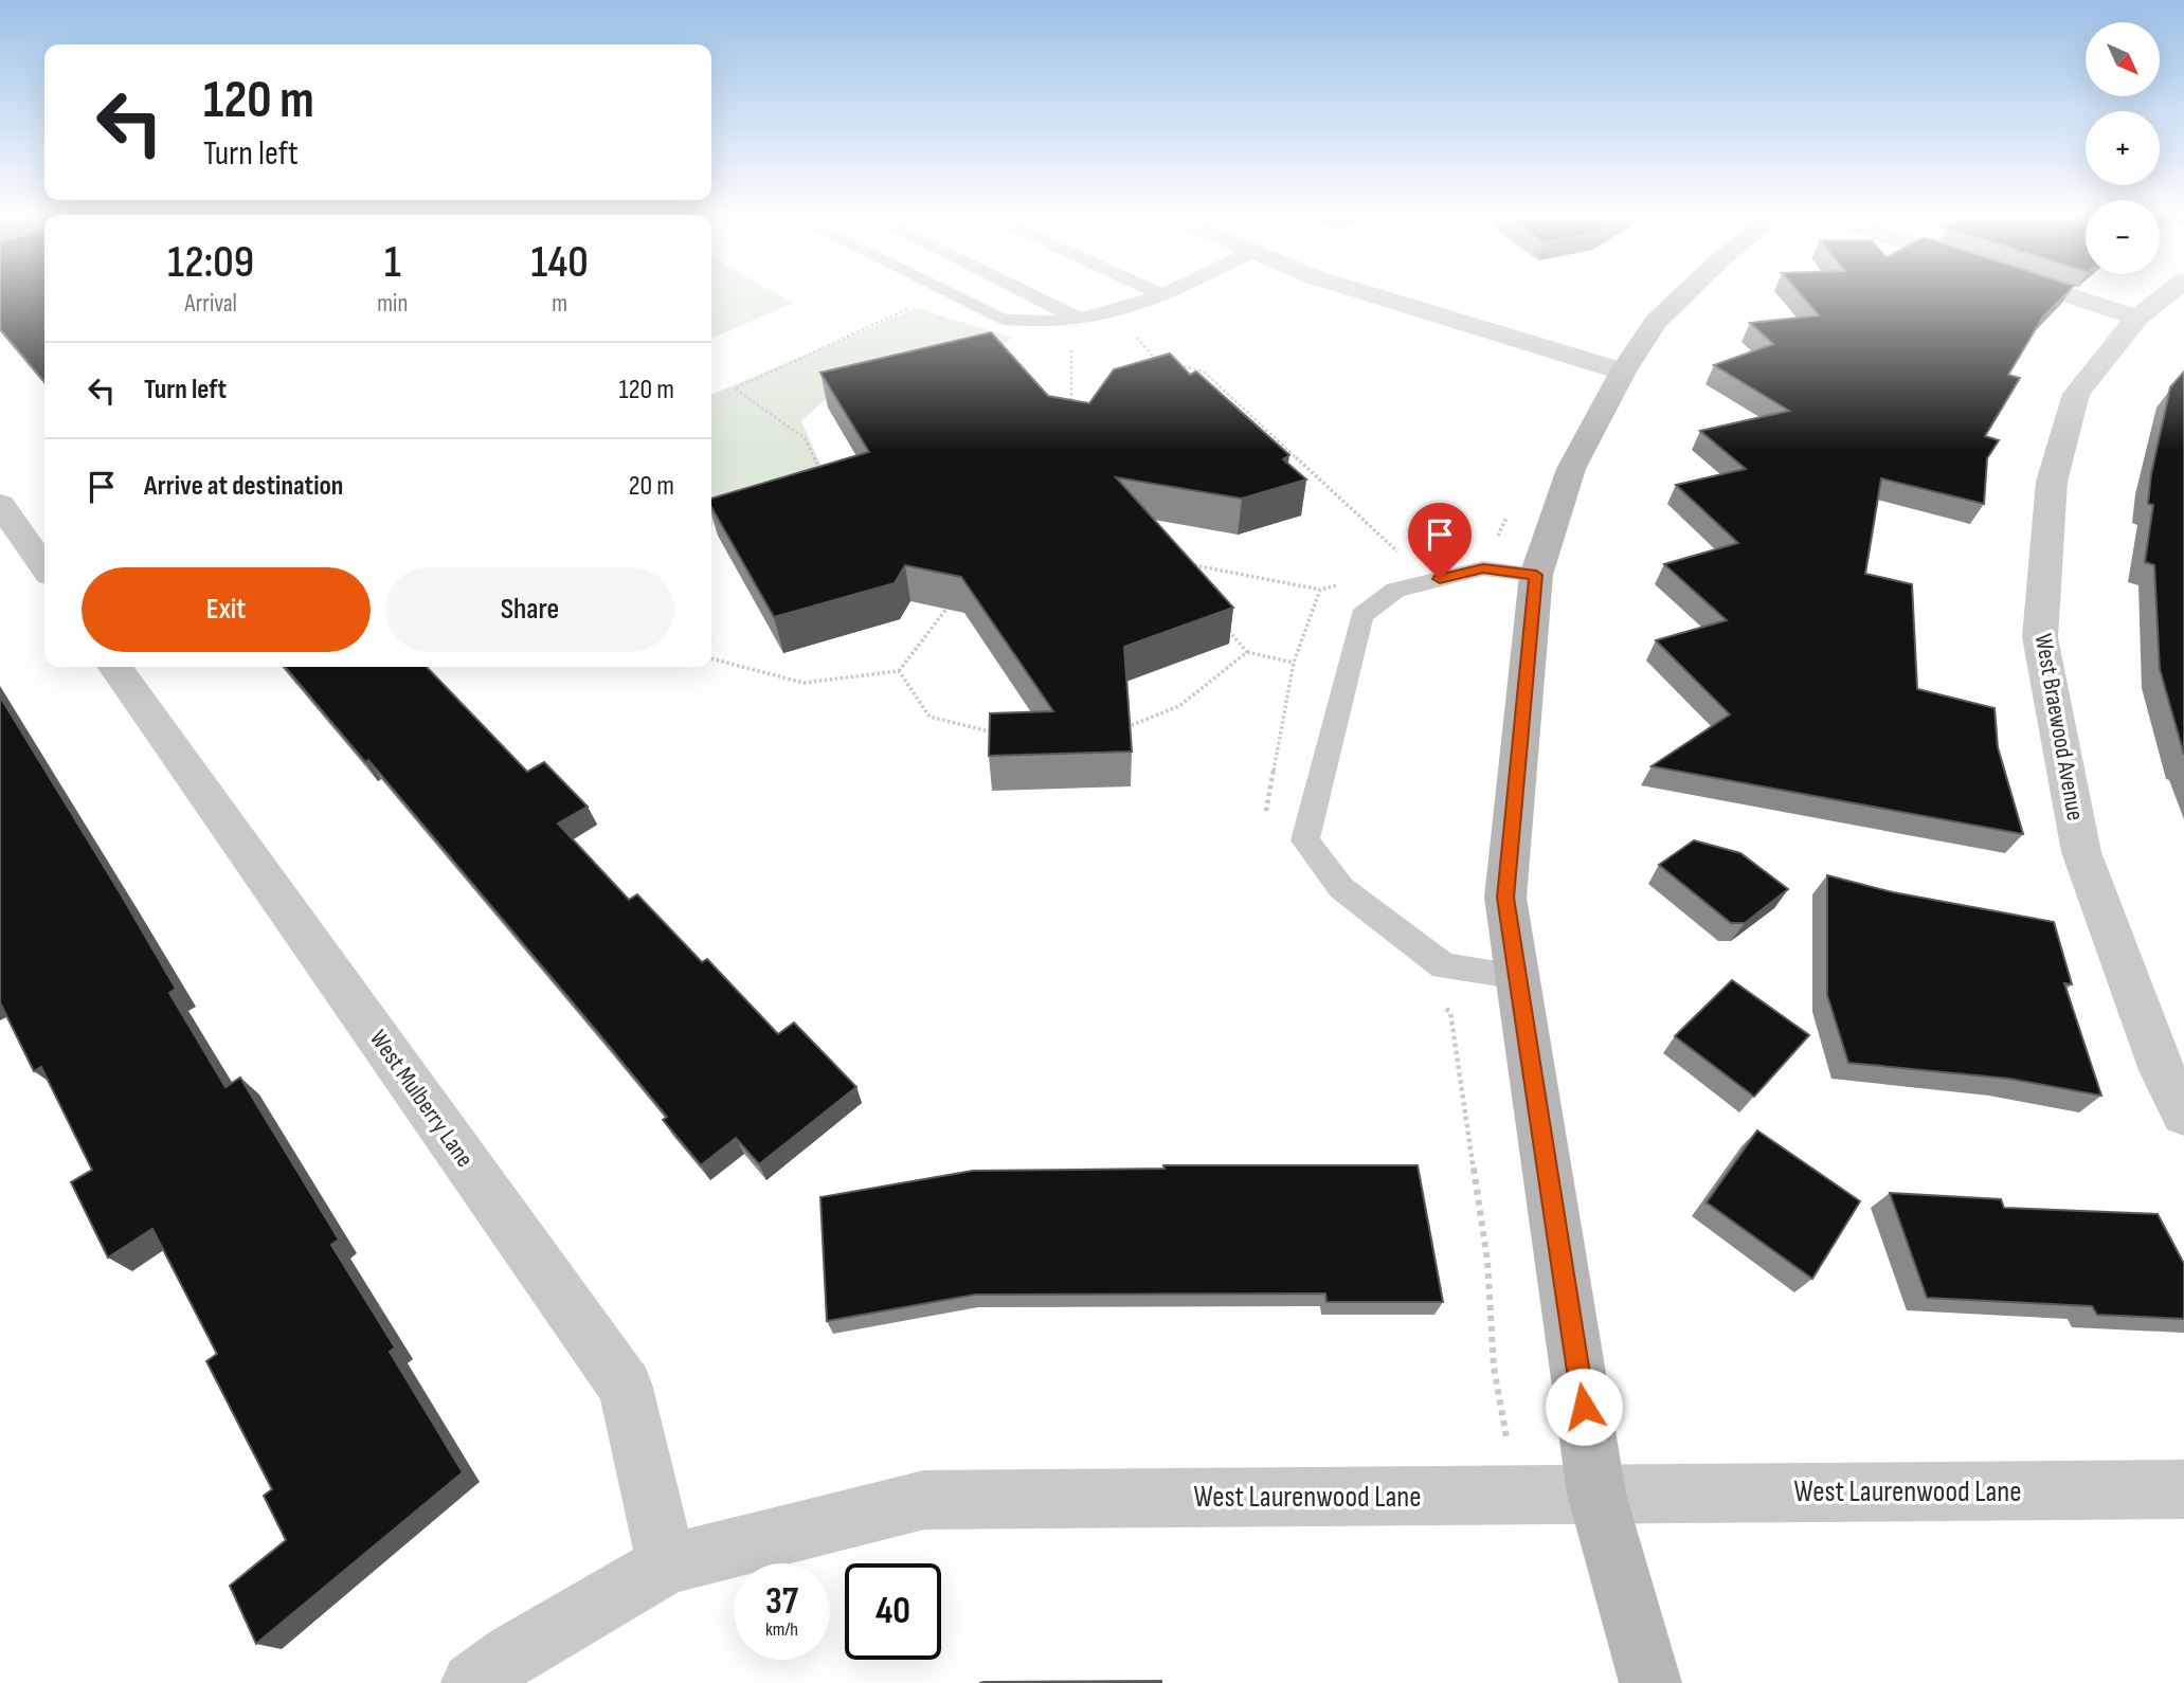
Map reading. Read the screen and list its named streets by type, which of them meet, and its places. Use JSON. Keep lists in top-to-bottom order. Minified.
{"streets":{"street":["West Braewood Avenue","West Mulberry Lane","West Laurenwood Lane"]},"crossings":[["West Mulberry Lane","West Laurenwood Lane"]],"north":"bottom right","page":{"map_buttons":["+","−"],"turn":["120 m","Turn left"],"eta":["12:09","Arrival","1","min","140","m"],"list":[{"name":"Turn left","value":"120 m"},{"name":"Arrive at destination","value":"20 m"}],"buttons":["Exit","Share"],"speed":"37 km/h","limit":"40"}}
